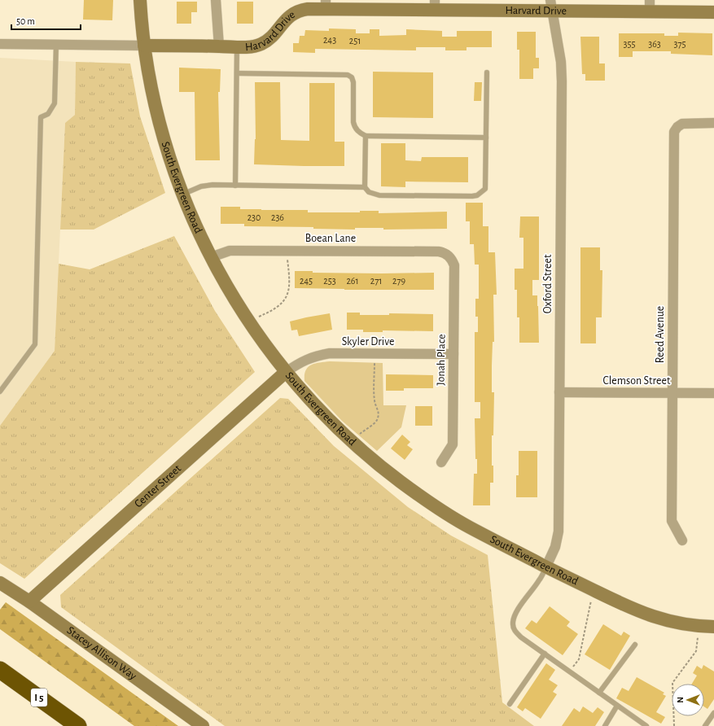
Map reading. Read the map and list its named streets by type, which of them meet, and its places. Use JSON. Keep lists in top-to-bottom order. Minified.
{"streets":{"highway":["I 5"],"street":["Harvard Drive","South Evergreen Road","Boean Lane","Oxford Street","Reed Avenue","Skyler Drive","Jonah Place","Clemson Street","Center Street","Stacey Allison Way"]},"crossings":[["Harvard Drive","South Evergreen Road"],["Harvard Drive","Oxford Street"],["South Evergreen Road","Boean Lane"],["South Evergreen Road","Oxford Street"],["South Evergreen Road","Skyler Drive"],["South Evergreen Road","Center Street"],["Boean Lane","Jonah Place"],["Oxford Street","Clemson Street"],["Reed Avenue","Clemson Street"],["Skyler Drive","Jonah Place"],["Skyler Drive","Center Street"],["Center Street","Stacey Allison Way"]],"house_numbers":["243","251","355","363","375","230","236","245","253","261","271","279"],"scale_bar":"50 m","north":"left"}
